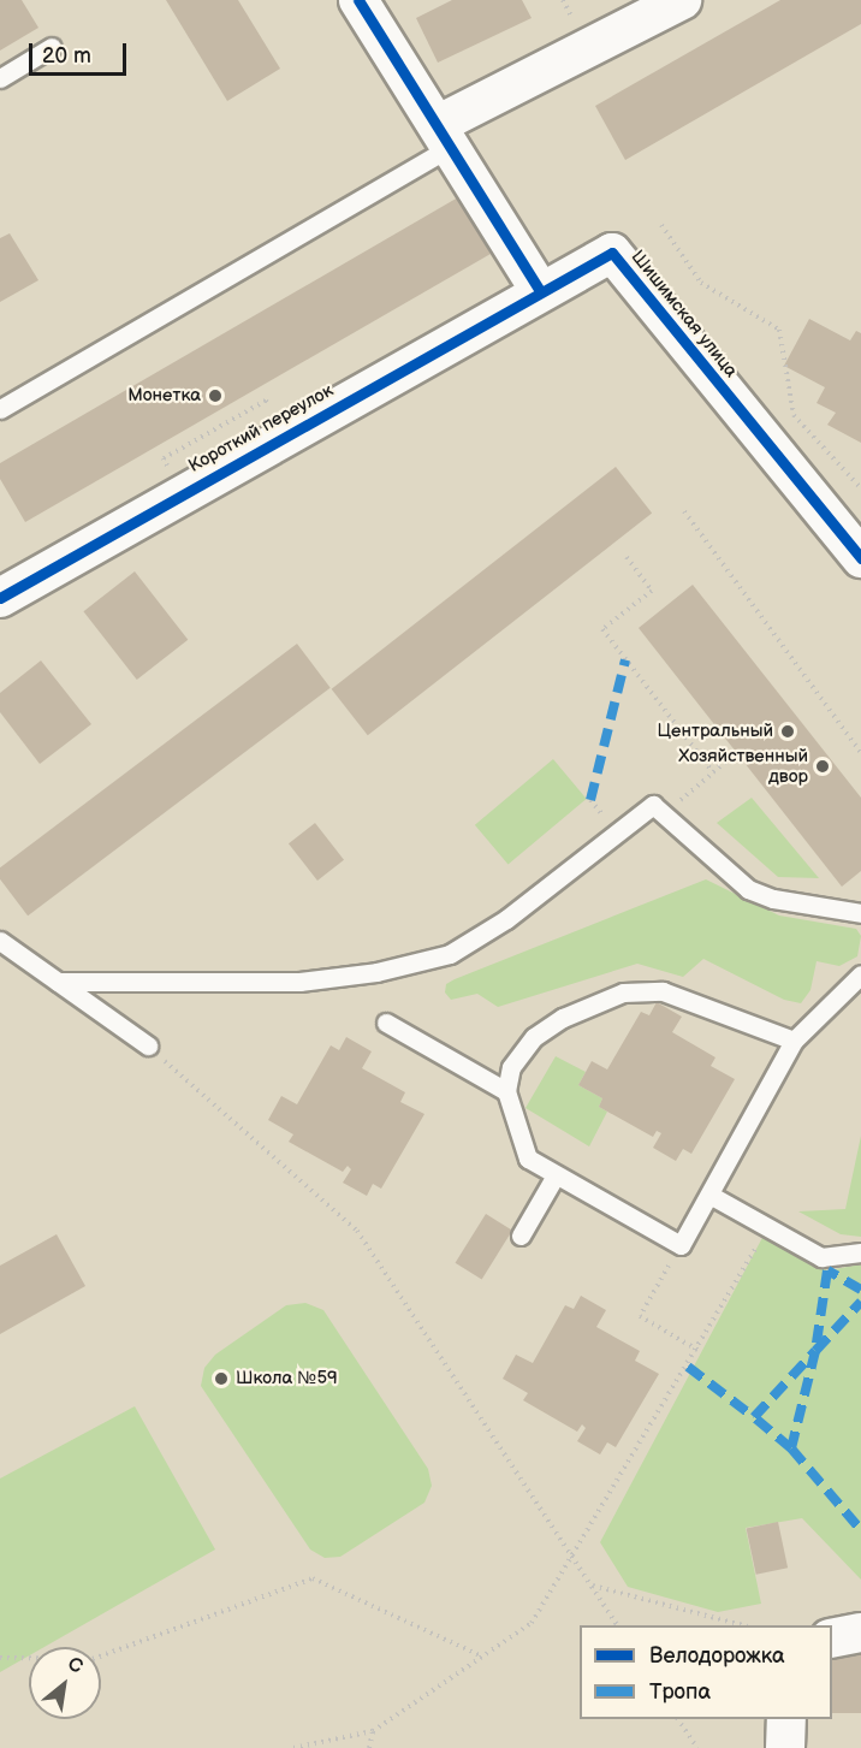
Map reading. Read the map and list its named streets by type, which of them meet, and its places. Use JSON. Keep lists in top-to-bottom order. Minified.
{"streets":{"street":["Шишимская улица","Короткий переулок"]},"crossings":[["Шишимская улица","Короткий переулок"]],"places":["Монетка","Центральный","Хозяйственный двор","Школа №59"],"legend":["Велодорожка","Тропа"],"scale_bar":"20 m","north":"top right"}
